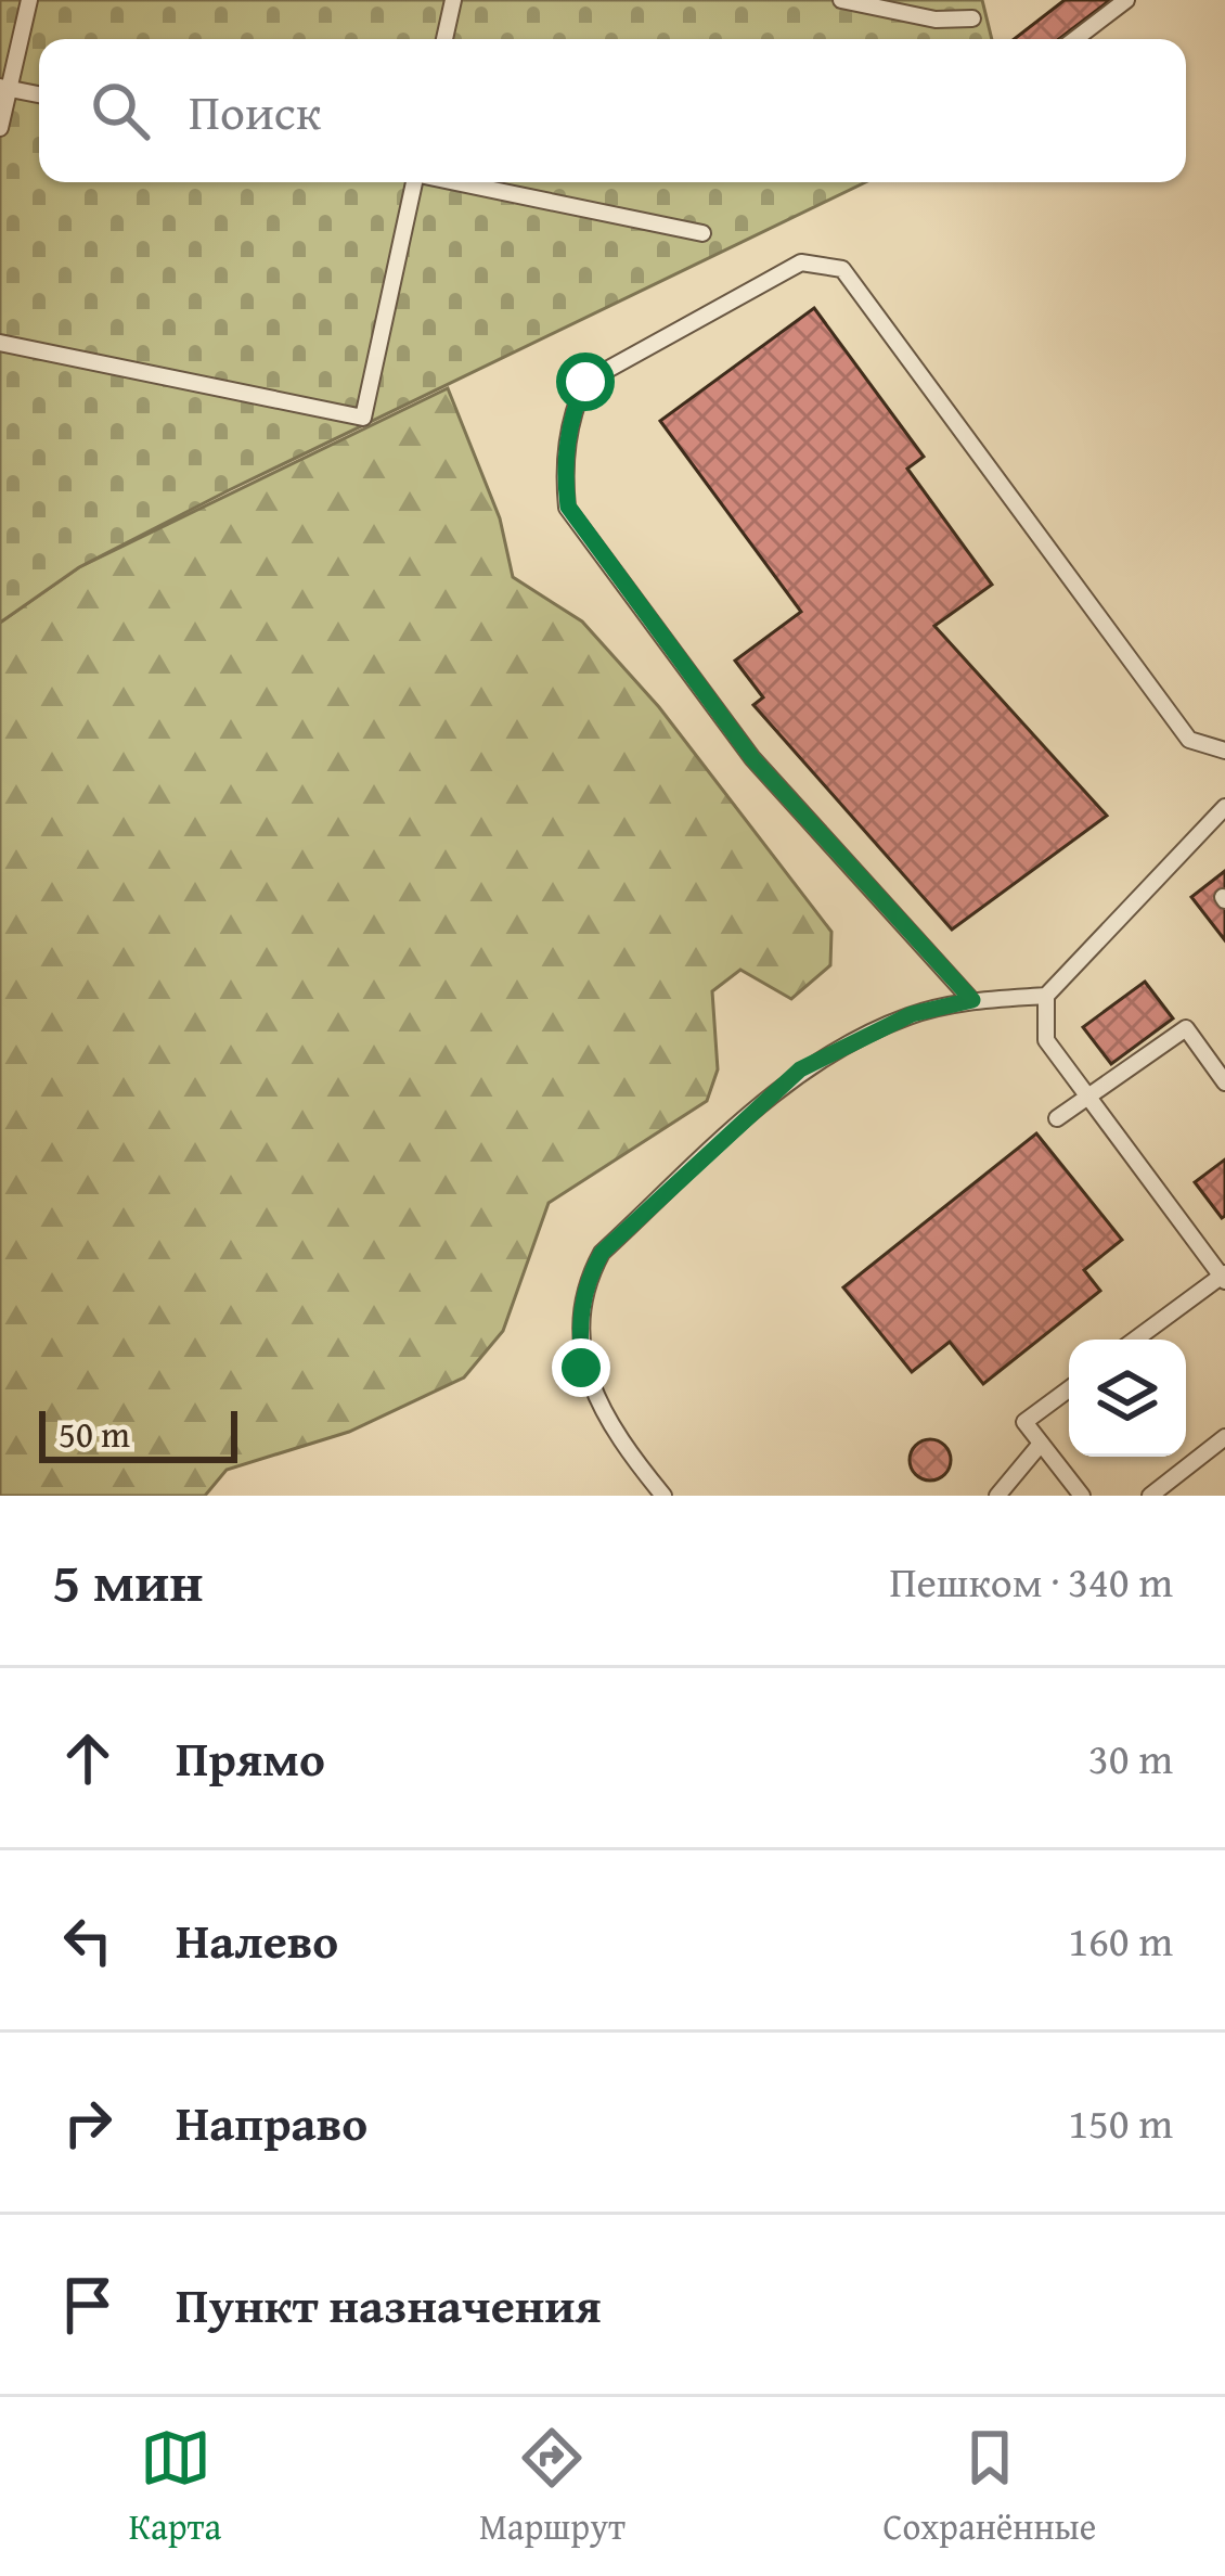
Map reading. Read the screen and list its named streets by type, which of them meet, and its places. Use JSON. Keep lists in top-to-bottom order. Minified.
{"scale_bar":"50 m","page":{"search":"Поиск","scale":"50 m","heading":["5 мин","Пешком · 340 m"],"list":[["Прямо","30 m"],["Налево","160 m"],["Направо","150 m"],"Пункт назначения"],"nav":["Карта","Маршрут","Сохранённые"]}}
